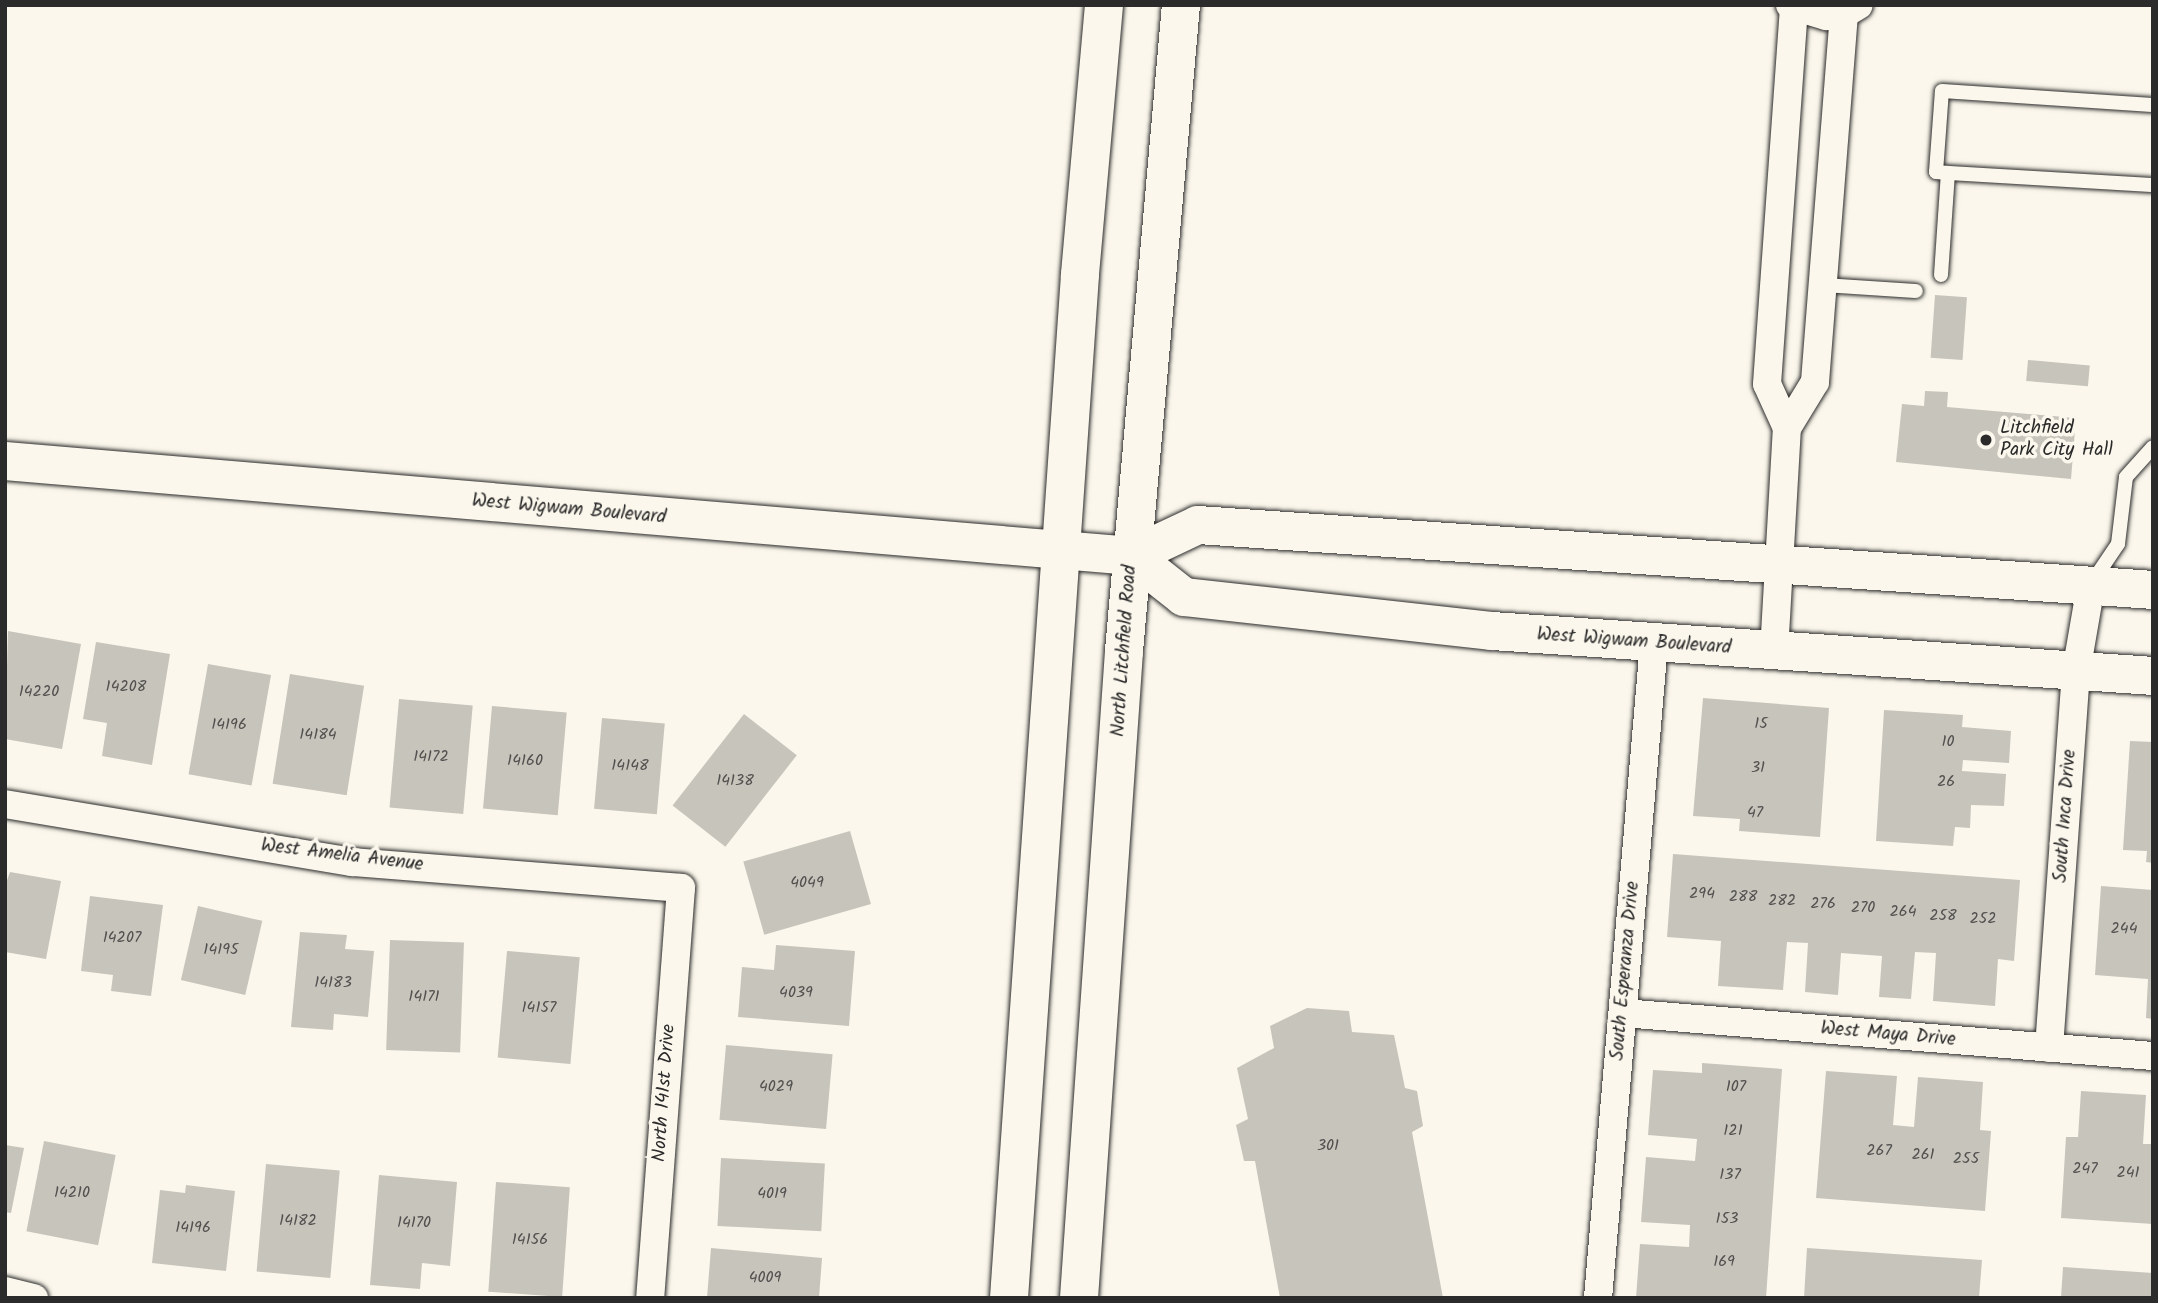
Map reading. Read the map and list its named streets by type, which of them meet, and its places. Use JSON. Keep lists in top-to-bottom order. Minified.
{"streets":{"street":["West Wigwam Boulevard","North Litchfield Road","South Inca Drive","West Amelia Avenue","South Esperanza Drive","West Maya Drive","North 141st Drive"]},"crossings":[["West Wigwam Boulevard","North Litchfield Road"],["West Wigwam Boulevard","South Inca Drive"],["West Wigwam Boulevard","South Esperanza Drive"],["South Inca Drive","West Maya Drive"],["West Amelia Avenue","North 141st Drive"],["South Esperanza Drive","West Maya Drive"]],"places":["Litchfield Park City Hall"],"house_numbers":["14208","14220","15","14196","14184","10","14172","14160","14148","31","14138","26","47","4049","294","288","282","276","270","264","258","252","244","14207","14195","14183","4039","14171","14157","4029","107","121","301","267","261","255","247","241","137","14210","4019","153","14182","14170","14196","14156","169","4009"]}
